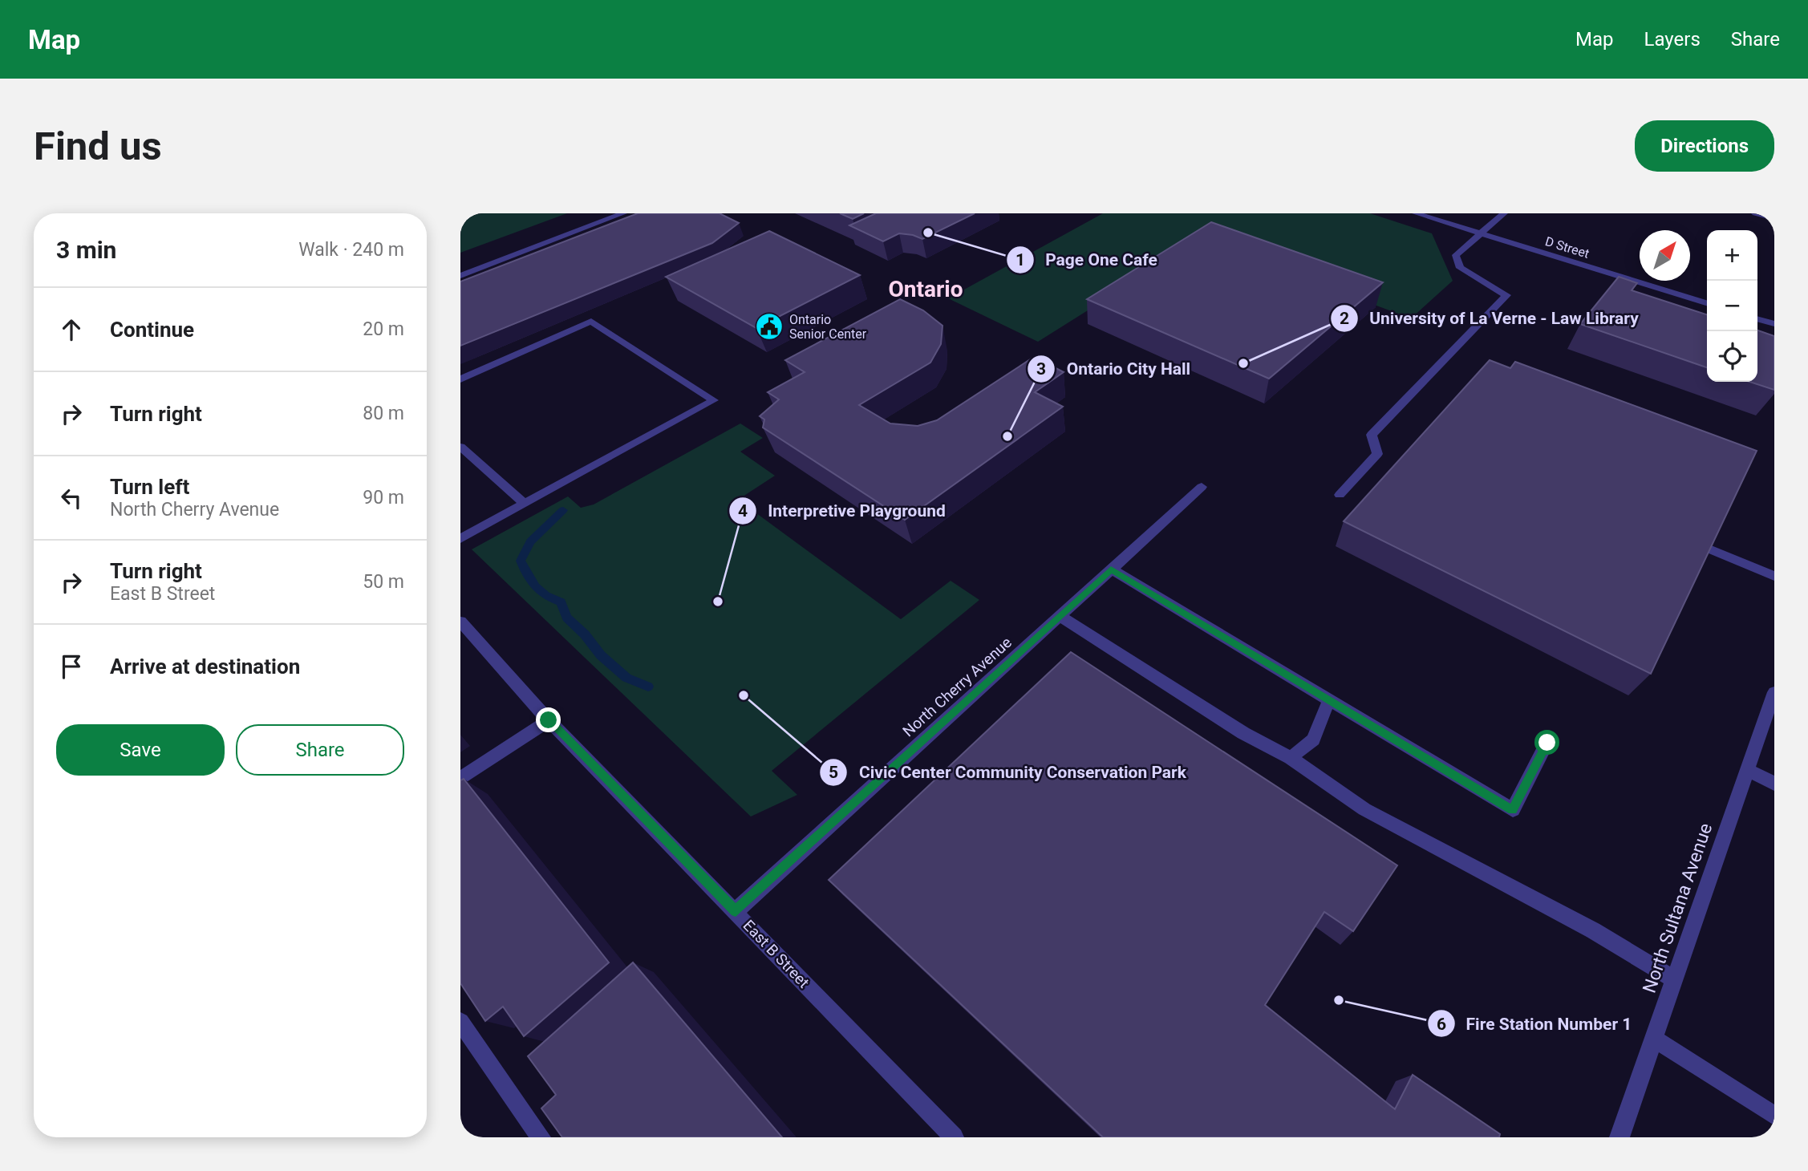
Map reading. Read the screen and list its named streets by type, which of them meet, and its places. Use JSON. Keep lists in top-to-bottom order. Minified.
{"streets":{"street":["D Street","North Cherry Avenue","North Sultana Avenue","East B Street"]},"crossings":[["North Cherry Avenue","East B Street"]],"districts":["Ontario"],"places":{"other":["Page One Cafe","University of La Verne - Law Library","Ontario City Hall","Interpretive Playground","Civic Center Community Conservation Park","Fire Station Number 1"],"public building":["Ontario Senior Center"]},"north":"top right","page":{"header":"Map","nav":["Map","Layers","Share"],"buttons":["Directions",["Save","Share"]],"title":"Find us","heading":["3 min","Walk · 240 m"],"map_buttons":["+","−"],"list":[["Continue","20 m"],["Turn right","80 m"],["Turn left","North Cherry Avenue","90 m"],["Turn right","East B Street","50 m"],"Arrive at destination"]}}
